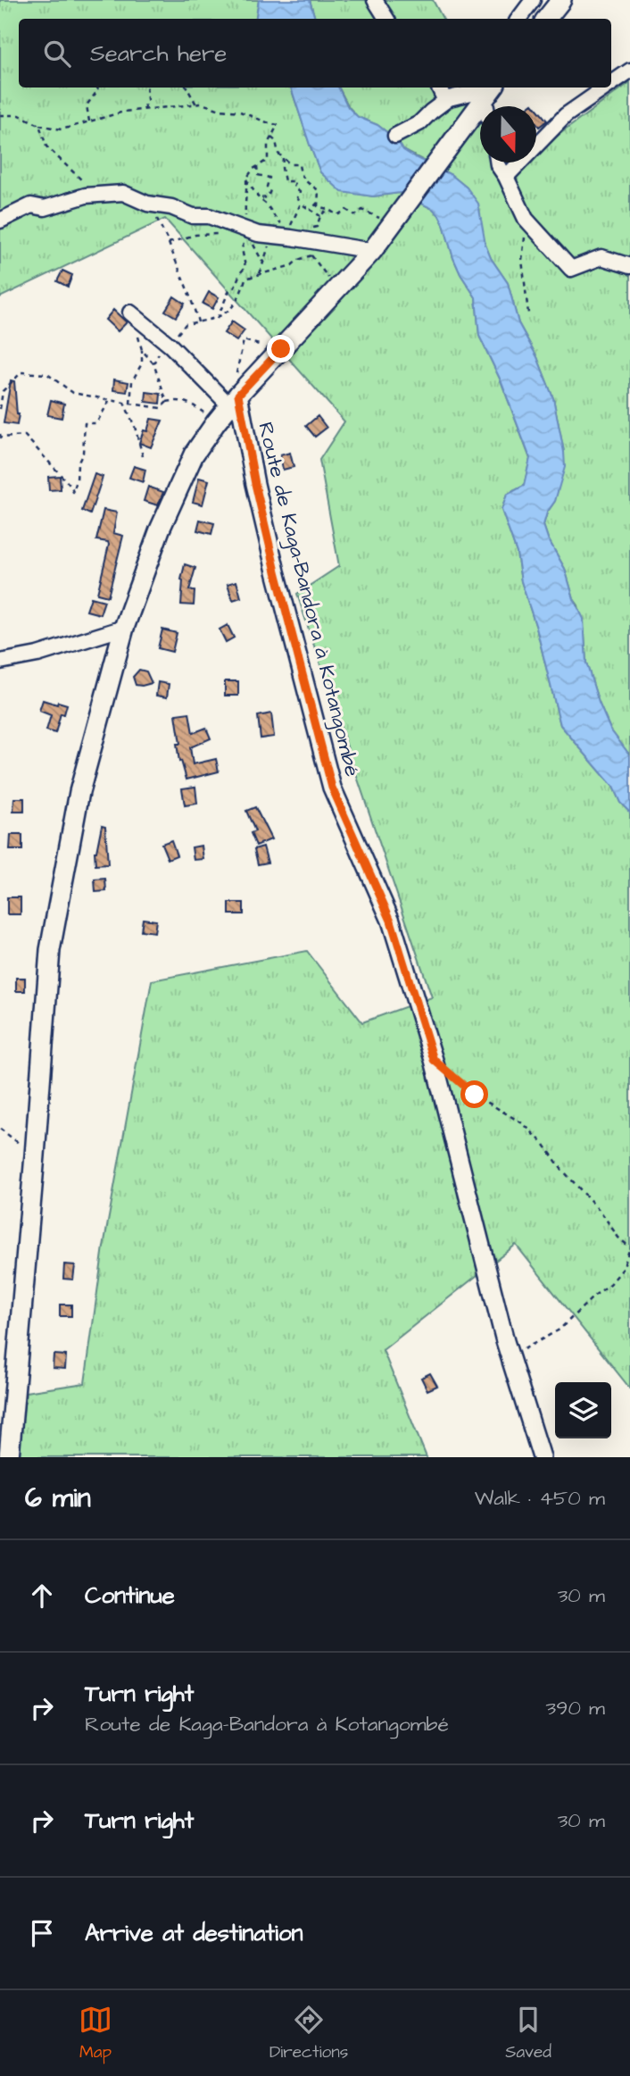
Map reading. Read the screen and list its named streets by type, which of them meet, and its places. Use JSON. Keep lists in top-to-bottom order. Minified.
{"streets":{"street":["Route de Kaga-Bandora à Kotangombé"]},"north":"bottom","page":{"search":"Search here","heading":["6 min","Walk · 450 m"],"list":[["Continue","30 m"],["Turn right","Route de Kaga-Bandora à Kotangombé","390 m"],["Turn right","30 m"],"Arrive at destination"],"nav":["Map","Directions","Saved"]}}
